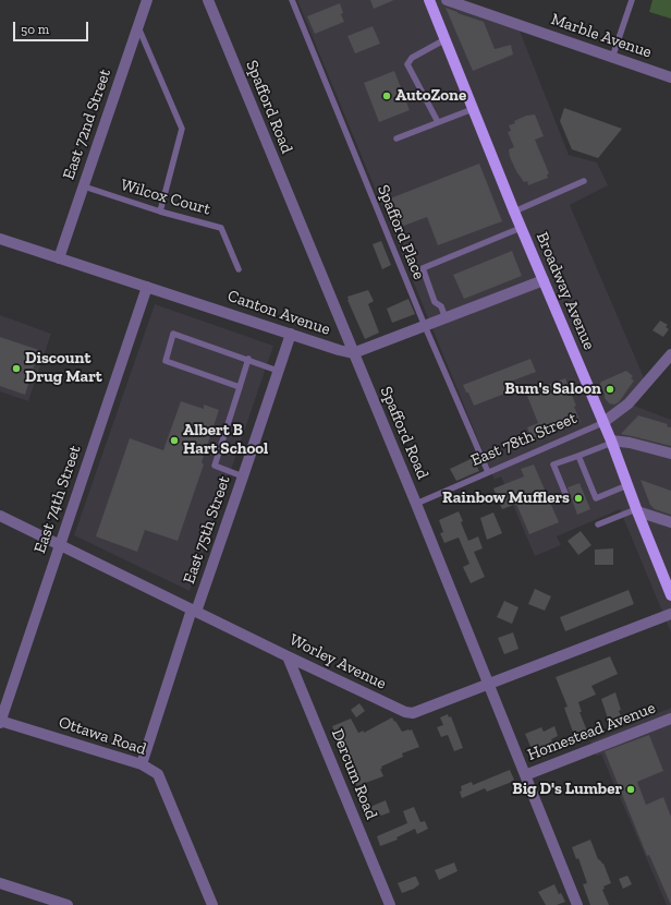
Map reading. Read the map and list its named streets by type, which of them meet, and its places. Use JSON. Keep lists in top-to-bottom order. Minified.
{"streets":{"main road":["Broadway Avenue"],"street":["Marble Avenue","Spafford Road","East 72nd Street","Canton Avenue","East 78th Street","East 74th Street","East 75th Street","Worley Avenue","Homestead Avenue","Ottawa Road","Dercum Road"],"lane":["Wilcox Court","Spafford Place"]},"crossings":[["Spafford Road","Canton Avenue"],["Spafford Road","East 78th Street"],["Spafford Road","Worley Avenue"],["Spafford Road","Homestead Avenue"],["East 72nd Street","Wilcox Court"],["East 72nd Street","Canton Avenue"],["Spafford Place","East 78th Street"],["Broadway Avenue","East 78th Street"],["Canton Avenue","East 74th Street"],["Canton Avenue","East 75th Street"],["East 74th Street","Worley Avenue"],["East 74th Street","Ottawa Road"],["East 75th Street","Worley Avenue"],["East 75th Street","Ottawa Road"],["Worley Avenue","Dercum Road"]],"places":["AutoZone","Discount Drug Mart","Bum's Saloon","Albert B Hart School","Rainbow Mufflers","Big D's Lumber"],"scale_bar":"50 m"}
